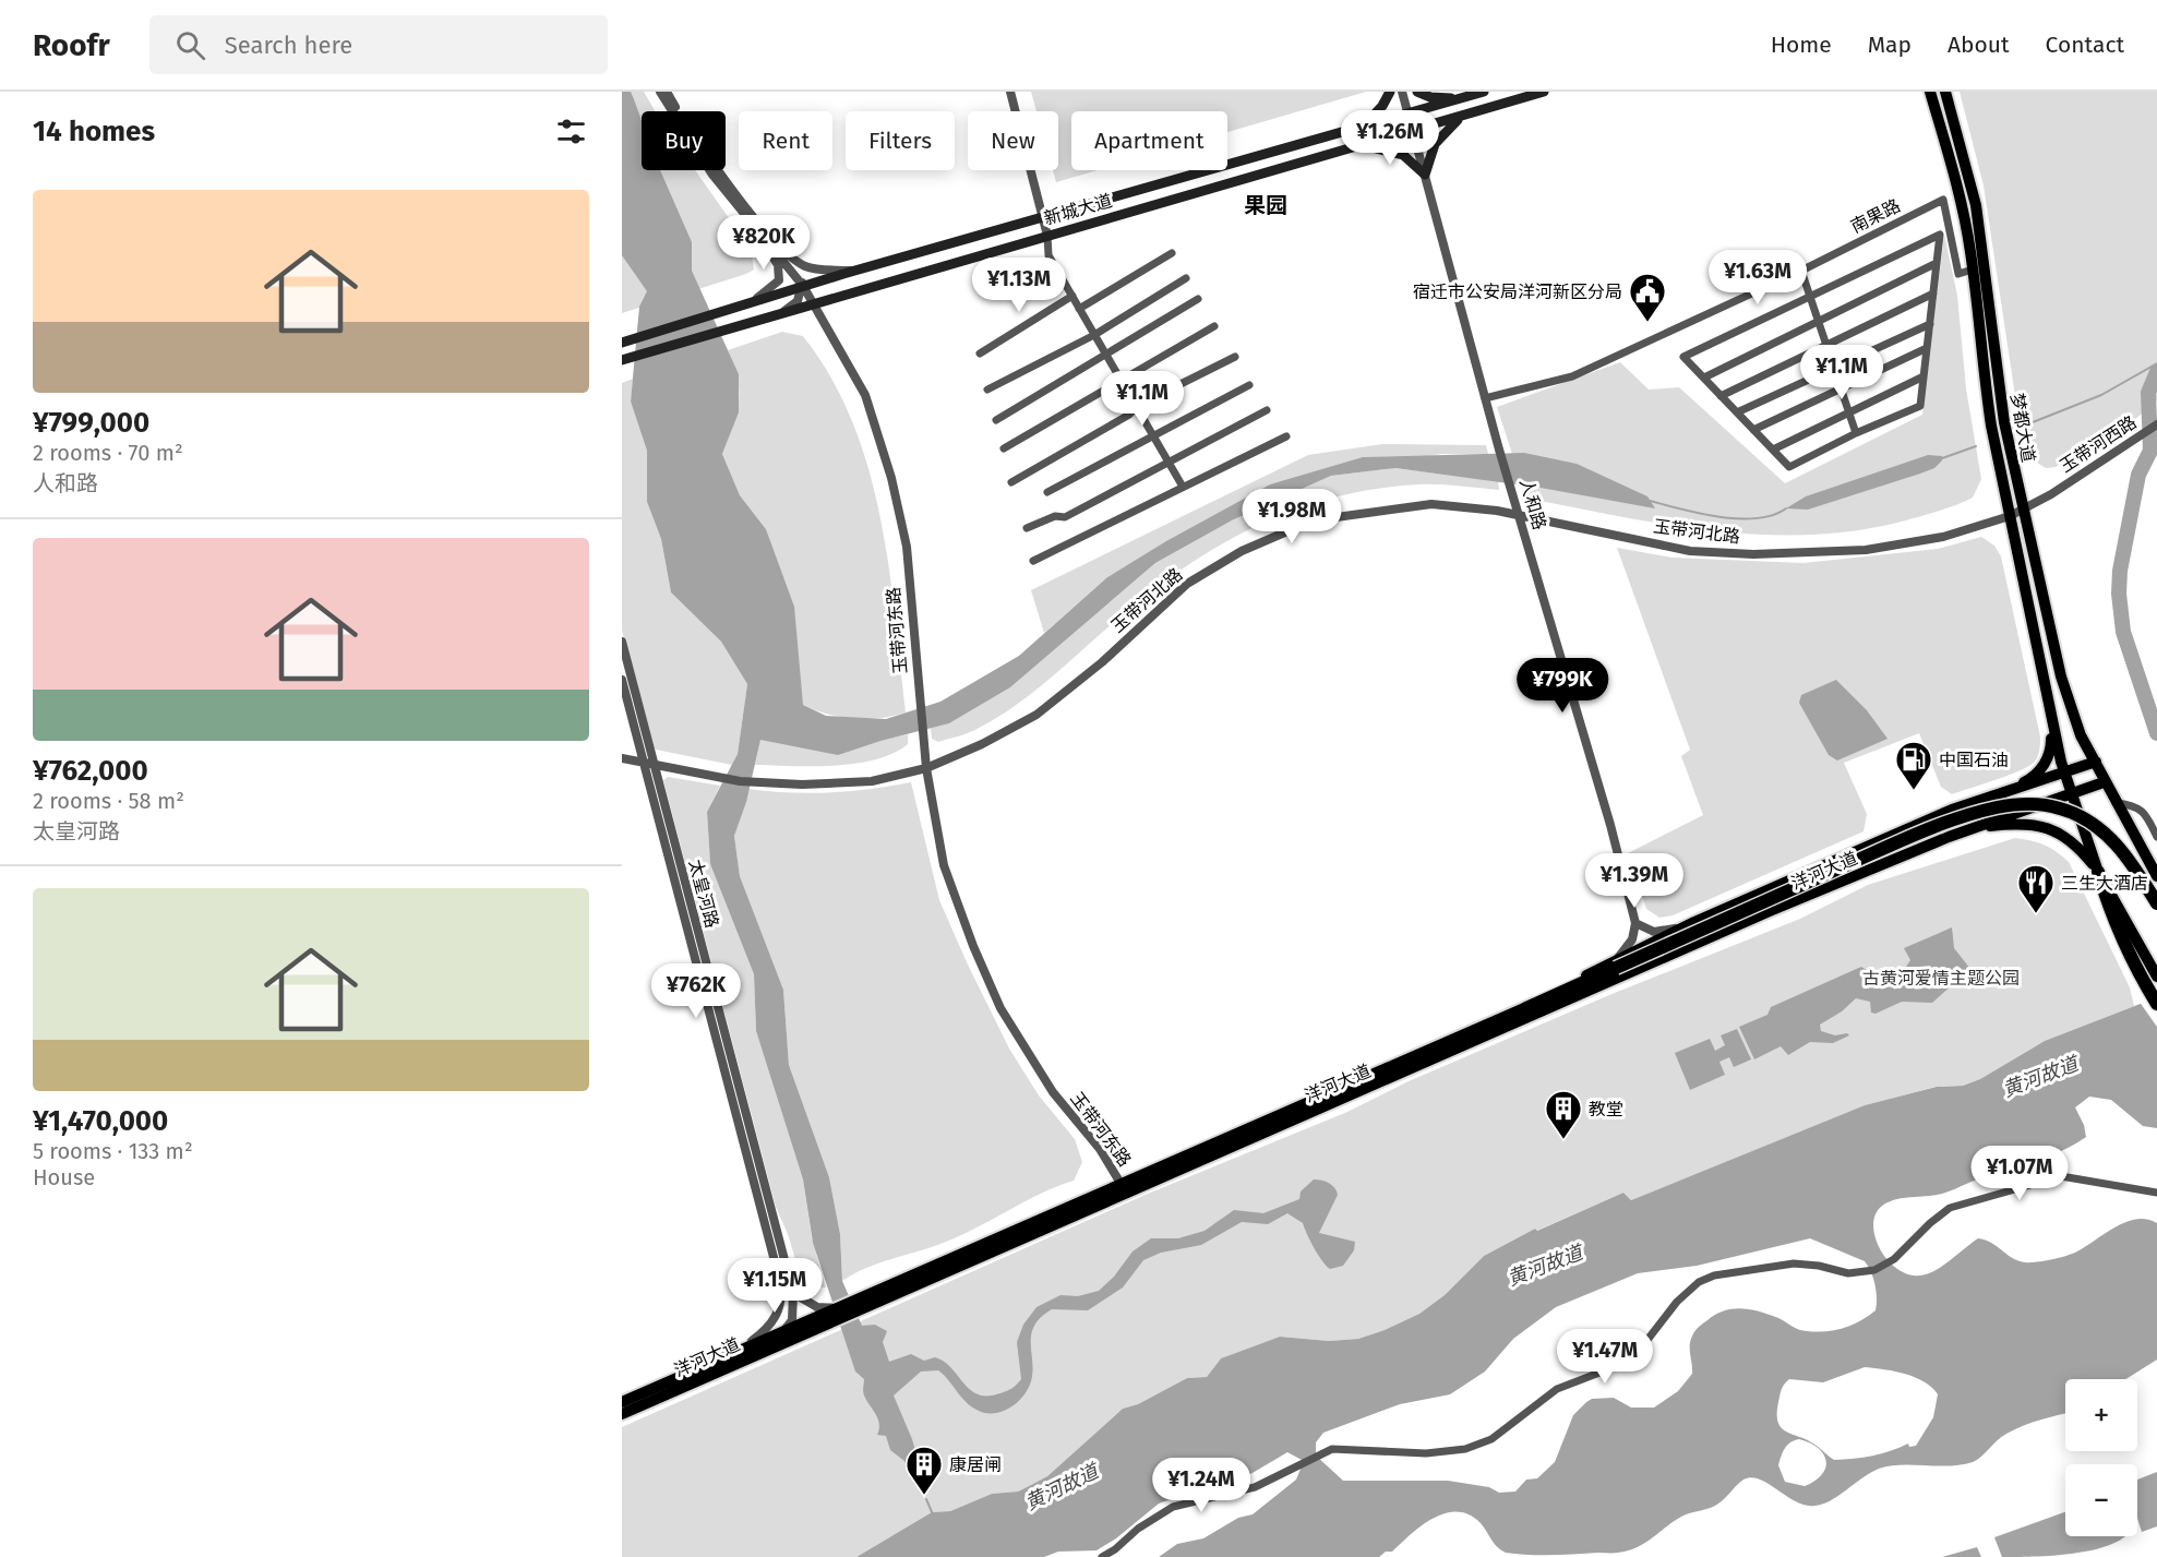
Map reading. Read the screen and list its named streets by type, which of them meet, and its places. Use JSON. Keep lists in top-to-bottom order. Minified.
{"streets":{"main road":["新城大道","梦都大道","洋河大道"],"street":["南果路","玉带河西路","人和路","玉带河北路","玉带河东路","太皇河路"]},"crossings":[["新城大道","人和路"],["新城大道","玉带河东路"],["南果路","梦都大道"],["南果路","人和路"],["梦都大道","玉带河西路"],["梦都大道","玉带河北路"],["梦都大道","洋河大道"],["玉带河西路","玉带河北路"],["人和路","玉带河北路"],["玉带河北路","玉带河东路"],["玉带河北路","太皇河路"],["玉带河东路","洋河大道"],["洋河大道","太皇河路"]],"districts":["果园"],"water":["黄河故道"],"parks":["古黄河爱情主题公园"],"places":{"public building":["宿迁市公安局洋河新区分局"],"fuel station":["中国石油"],"restaurant":["三生大酒店"],"building":["教堂","康居闸"]},"page":{"header":"Roofr","search":"Search here","nav":["Home","Map","About","Contact"],"heading":"14 homes","price":["¥1.26M","¥820K","¥1.63M","¥1.13M","¥1.1M","¥1.1M","¥1.98M","¥799K","¥1.39M","¥762K","¥1.07M","¥1.15M","¥1.47M","¥1.24M"],"chip":["Buy","Rent","Filters","New","Apartment"],"list":[{"name":"¥799,000","note":"2 rooms · 70 m² · 人和路"},{"name":"¥762,000","note":"2 rooms · 58 m² · 太皇河路"},{"name":"¥1,470,000","note":"5 rooms · 133 m² · House"}],"map_buttons":["+","−"]}}
